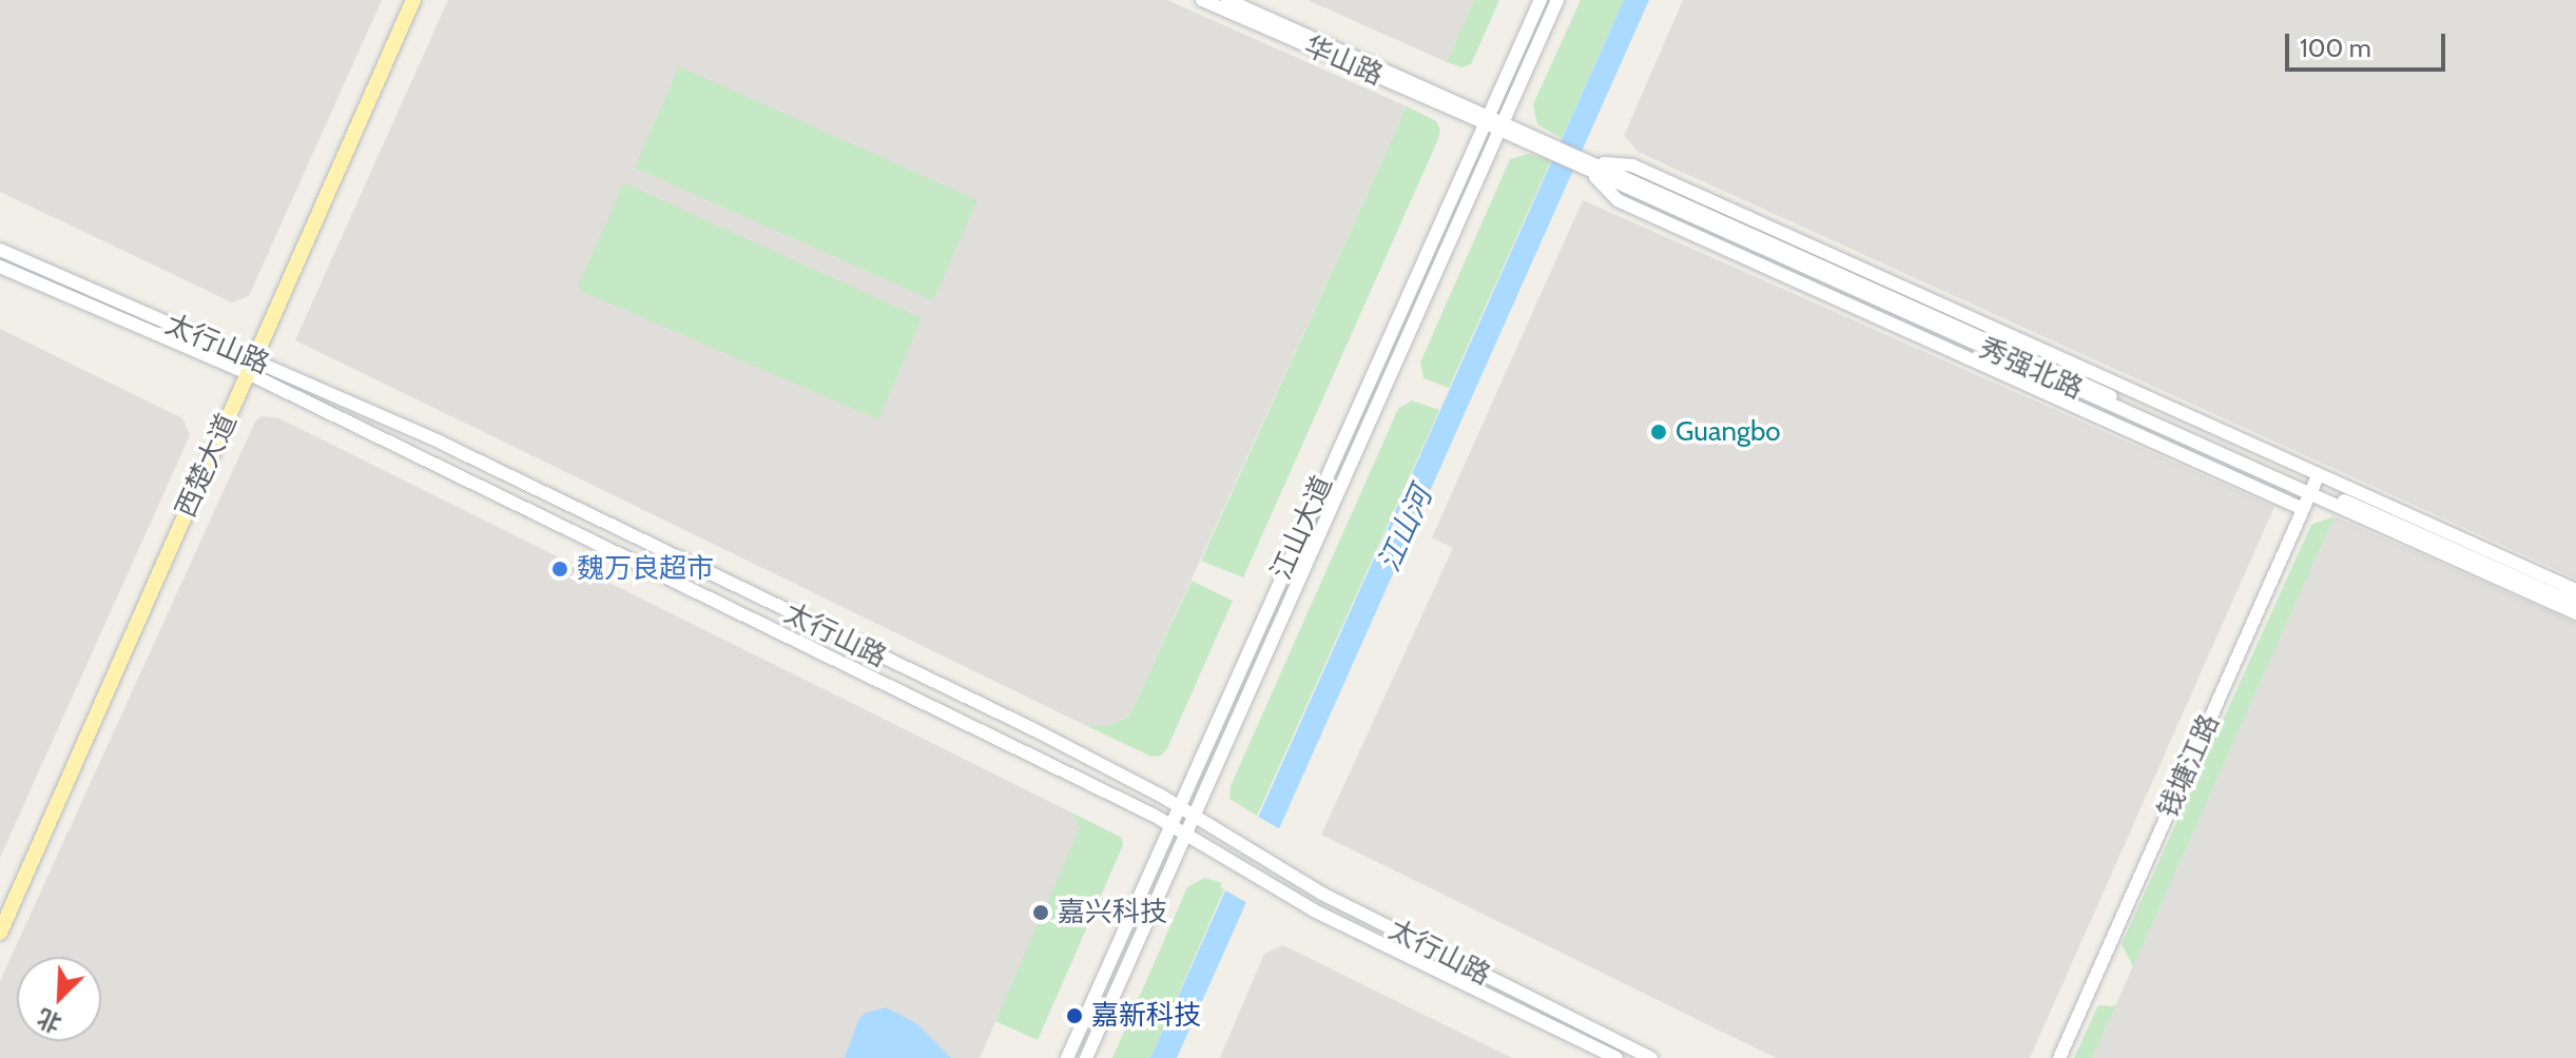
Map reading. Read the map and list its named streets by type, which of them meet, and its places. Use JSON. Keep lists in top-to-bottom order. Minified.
{"streets":{"main road":["西楚大道"],"street":["华山路","太行山路","秀强北路","江山大道","钱塘江路"]},"crossings":[["华山路","秀强北路"],["华山路","江山大道"],["太行山路","西楚大道"],["太行山路","江山大道"],["秀强北路","江山大道"],["秀强北路","钱塘江路"]],"water":["江山河"],"places":["Guangbo","魏万良超市","嘉兴科技","嘉新科技"],"scale_bar":"100 m","north":"bottom left"}
